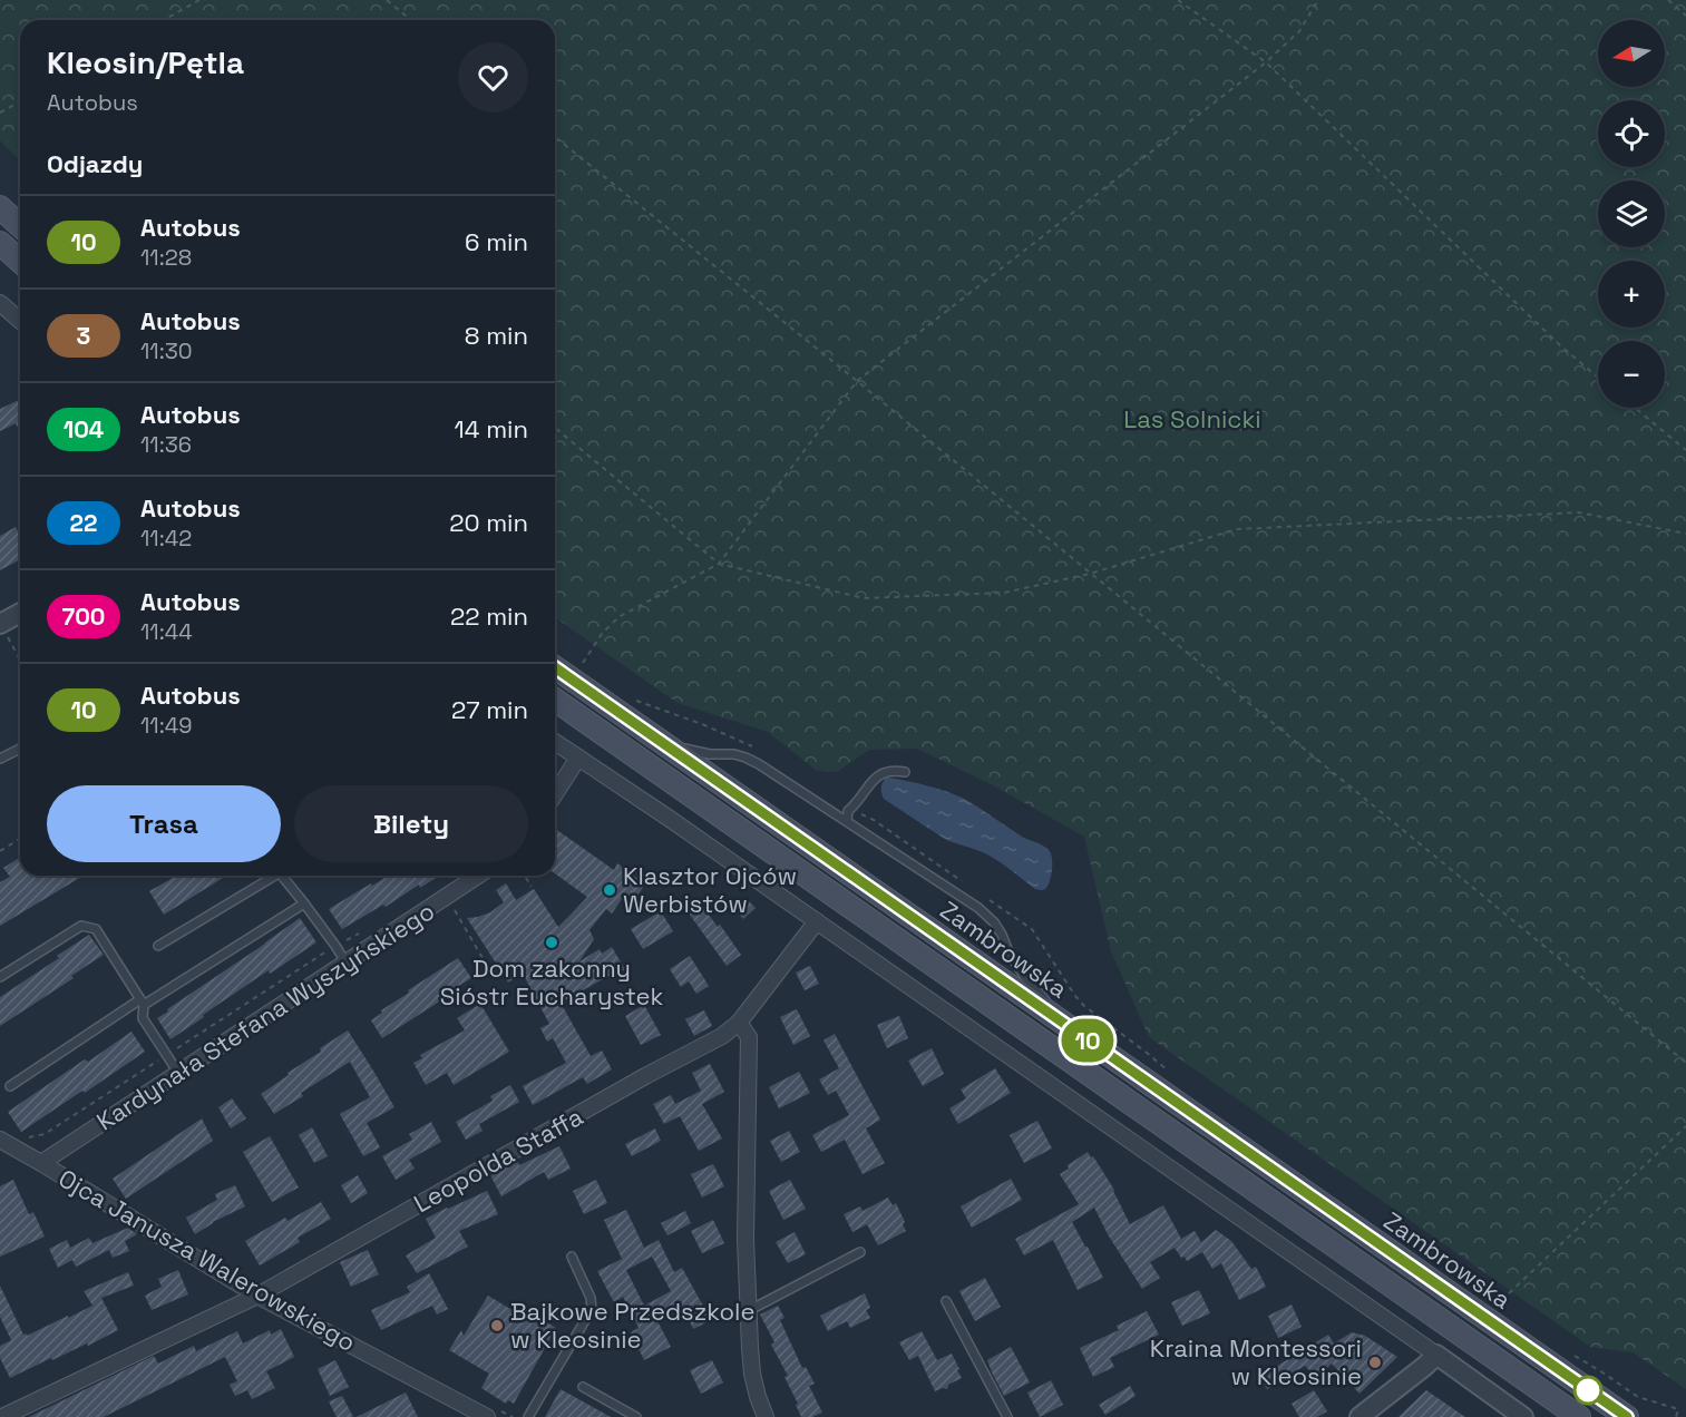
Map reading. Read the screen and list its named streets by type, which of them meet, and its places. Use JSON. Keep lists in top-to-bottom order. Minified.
{"streets":{"main road":["Zambrowska"],"street":["Kardynała Stefana Wyszyńskiego","Leopolda Staffa","Ojca Janusza Walerowskiego"]},"crossings":[["Kardynała Stefana Wyszyńskiego","Ojca Janusza Walerowskiego"],["Leopolda Staffa","Ojca Janusza Walerowskiego"]],"parks":["Las Solnicki"],"places":["Klasztor Ojców Werbistów","Dom zakonny Sióstr Eucharystek","Bajkowe Przedszkole w Kleosinie","Kraina Montessori w Kleosinie"],"lines":["bus line 10"],"north":"left","page":{"on_map":"10","map_buttons":["+","−"],"heading":[["Kleosin/Pętla","Autobus"],"Odjazdy"],"list":[{"mark":"10","name":"Autobus","note":"11:28","value":"6 min"},{"mark":"3","name":"Autobus","note":"11:30","value":"8 min"},{"mark":"104","name":"Autobus","note":"11:36","value":"14 min"},{"mark":"22","name":"Autobus","note":"11:42","value":"20 min"},{"mark":"700","name":"Autobus","note":"11:44","value":"22 min"},{"mark":"10","name":"Autobus","note":"11:49","value":"27 min"}],"buttons":["Trasa","Bilety"]}}
